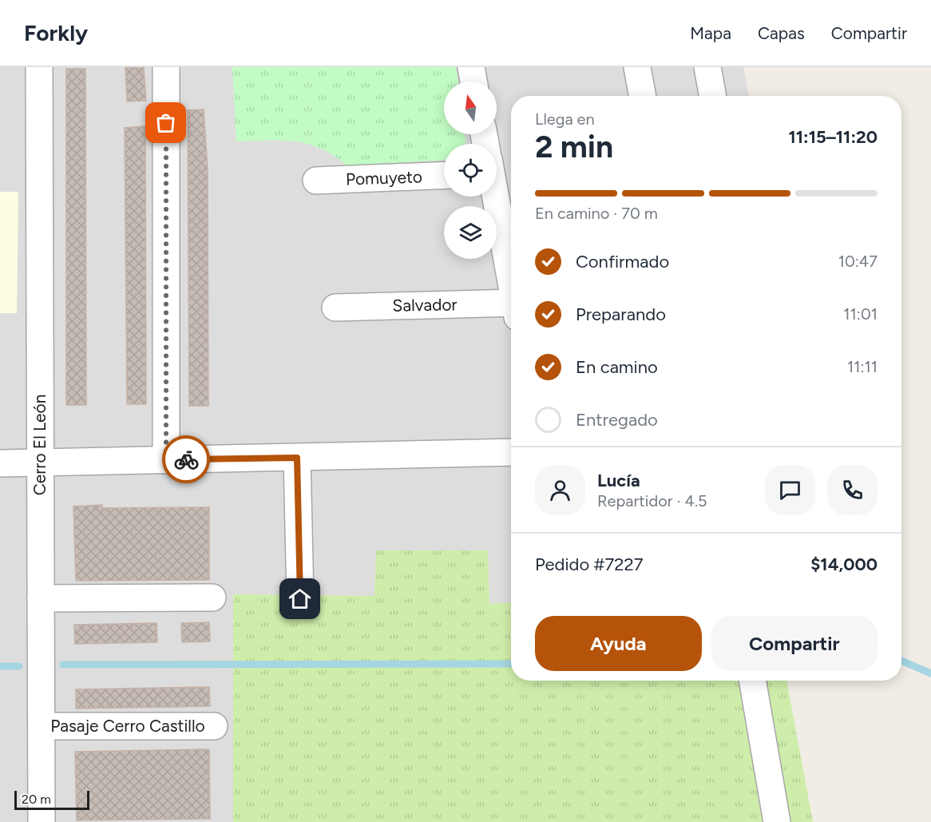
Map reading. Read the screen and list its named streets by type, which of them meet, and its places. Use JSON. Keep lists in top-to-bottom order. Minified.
{"streets":{"street":["Pomuyeto","Salvador","Cerro El León","Pasaje Cerro Castillo"]},"crossings":[["Cerro El León","Pasaje Cerro Castillo"]],"scale_bar":"20 m","north":"top","page":{"header":"Forkly","nav":["Mapa","Capas","Compartir"],"heading":["2 min","Llega en","11:15–11:20"],"panel":["Lucía","Repartidor · 4.5","Pedido #7227","$14,000"],"bar":"En camino · 70 m","list":[["Confirmado","10:47"],["Preparando","11:01"],["En camino","11:11"],"Entregado"],"buttons":["Ayuda","Compartir"],"scale":"20 m"}}
